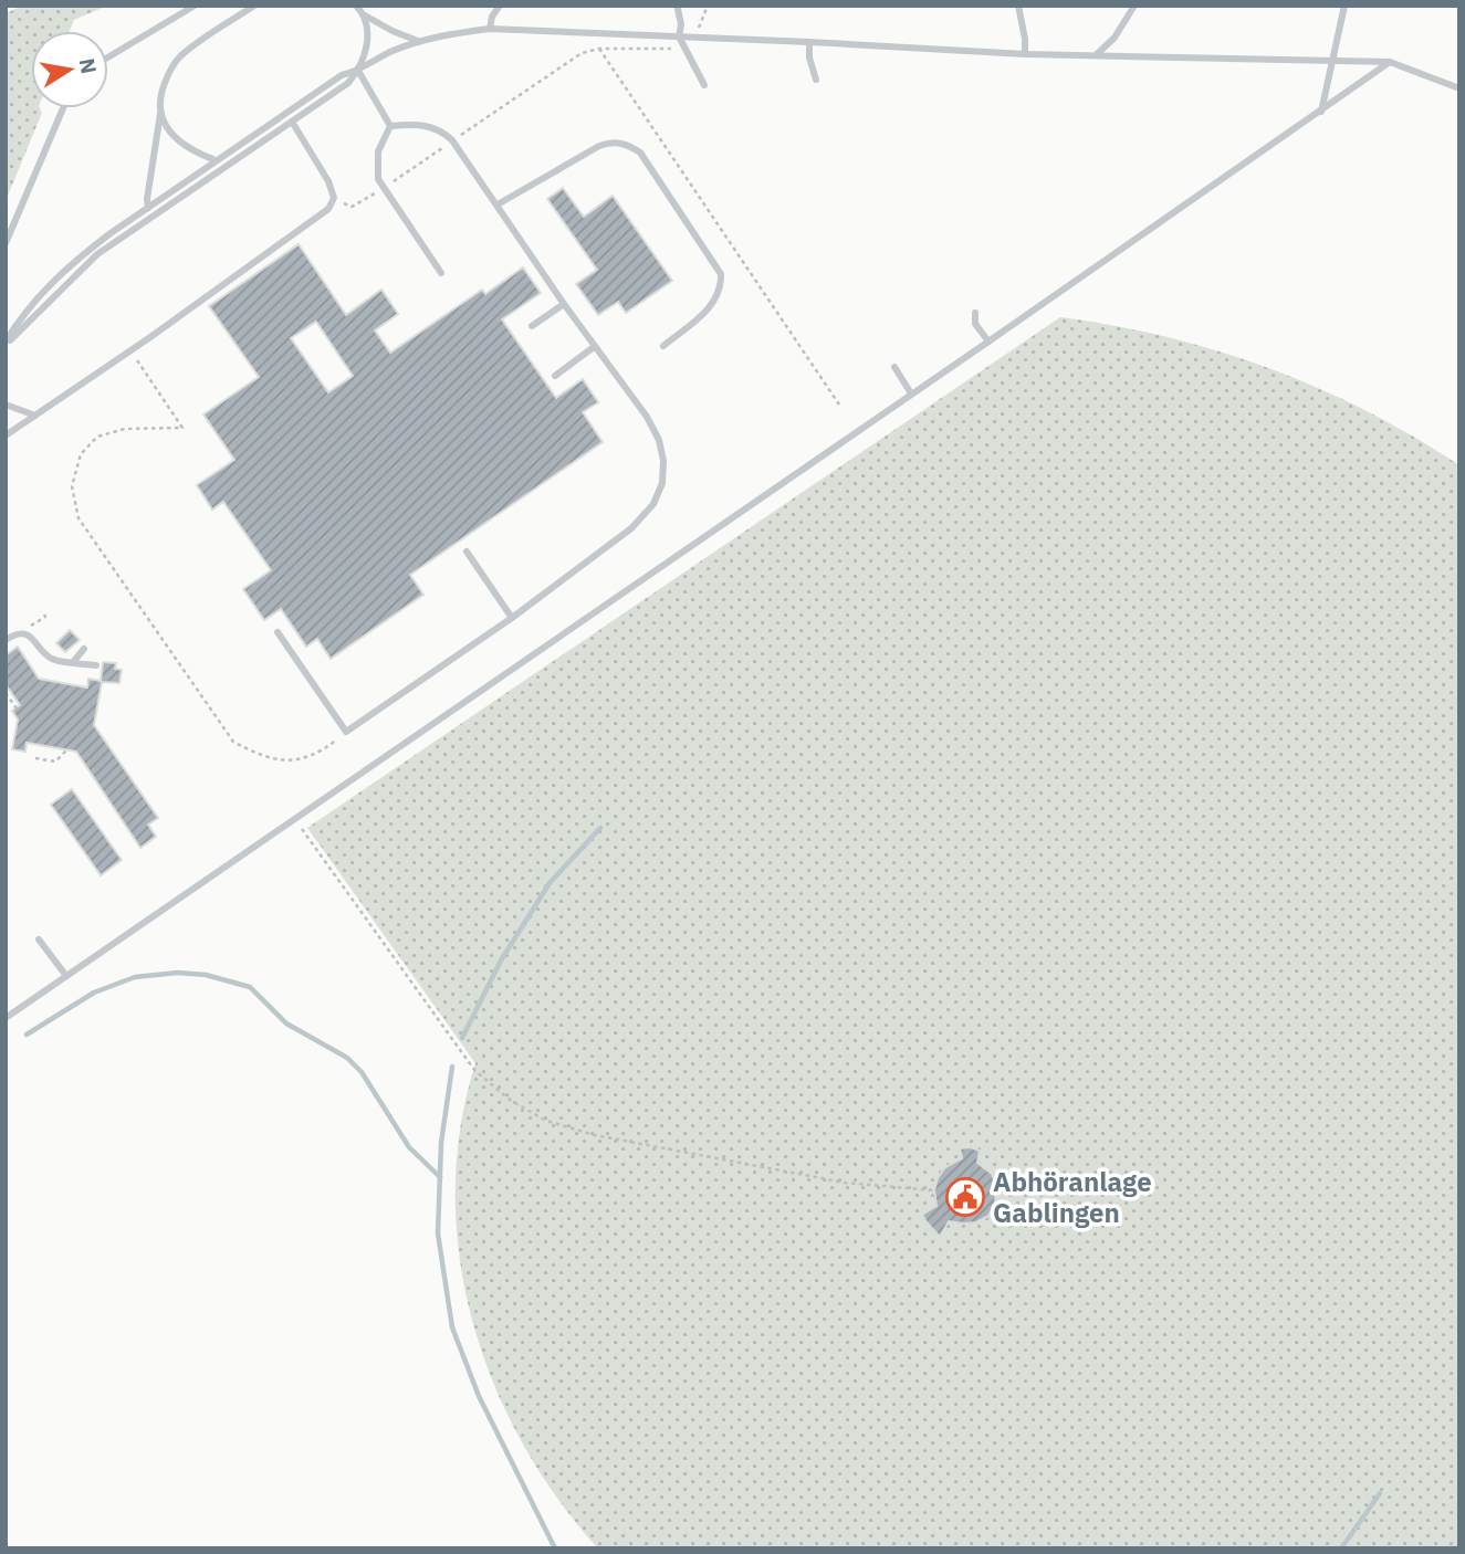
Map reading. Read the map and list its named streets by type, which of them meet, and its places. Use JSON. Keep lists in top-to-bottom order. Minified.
{"places":{"public building":["Abhöranlage Gablingen"]},"north":"right"}
